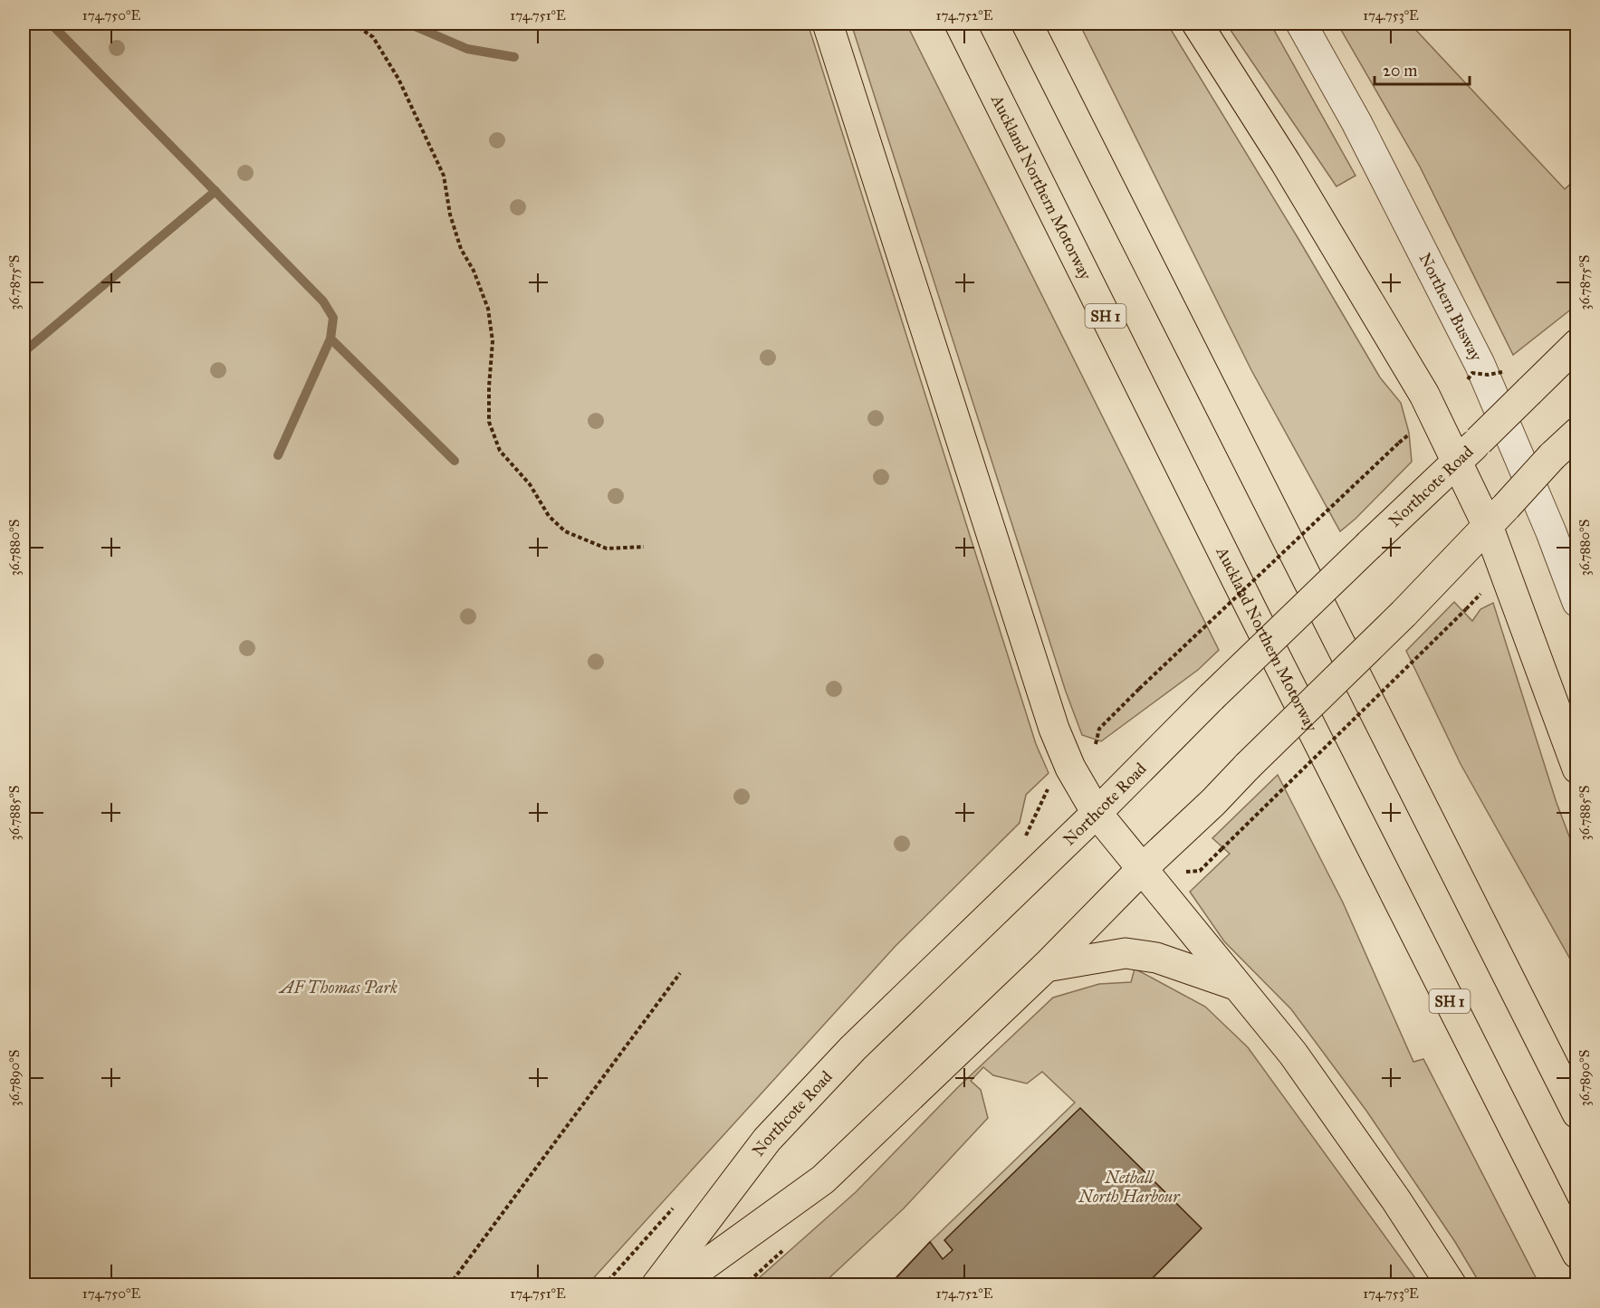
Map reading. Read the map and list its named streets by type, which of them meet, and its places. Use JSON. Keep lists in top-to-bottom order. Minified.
{"streets":{"main road":["Auckland Northern Motorway","SH 1","Northcote Road"],"lane":["Northern Busway"]},"parks":["AF Thomas Park","Netball North Harbour"],"scale_bar":"20 m","coordinates":["174.750°E","174.751°E","174.752°E","174.753°E","36.7875°S","36.7880°S","36.7885°S","36.7890°S"]}
